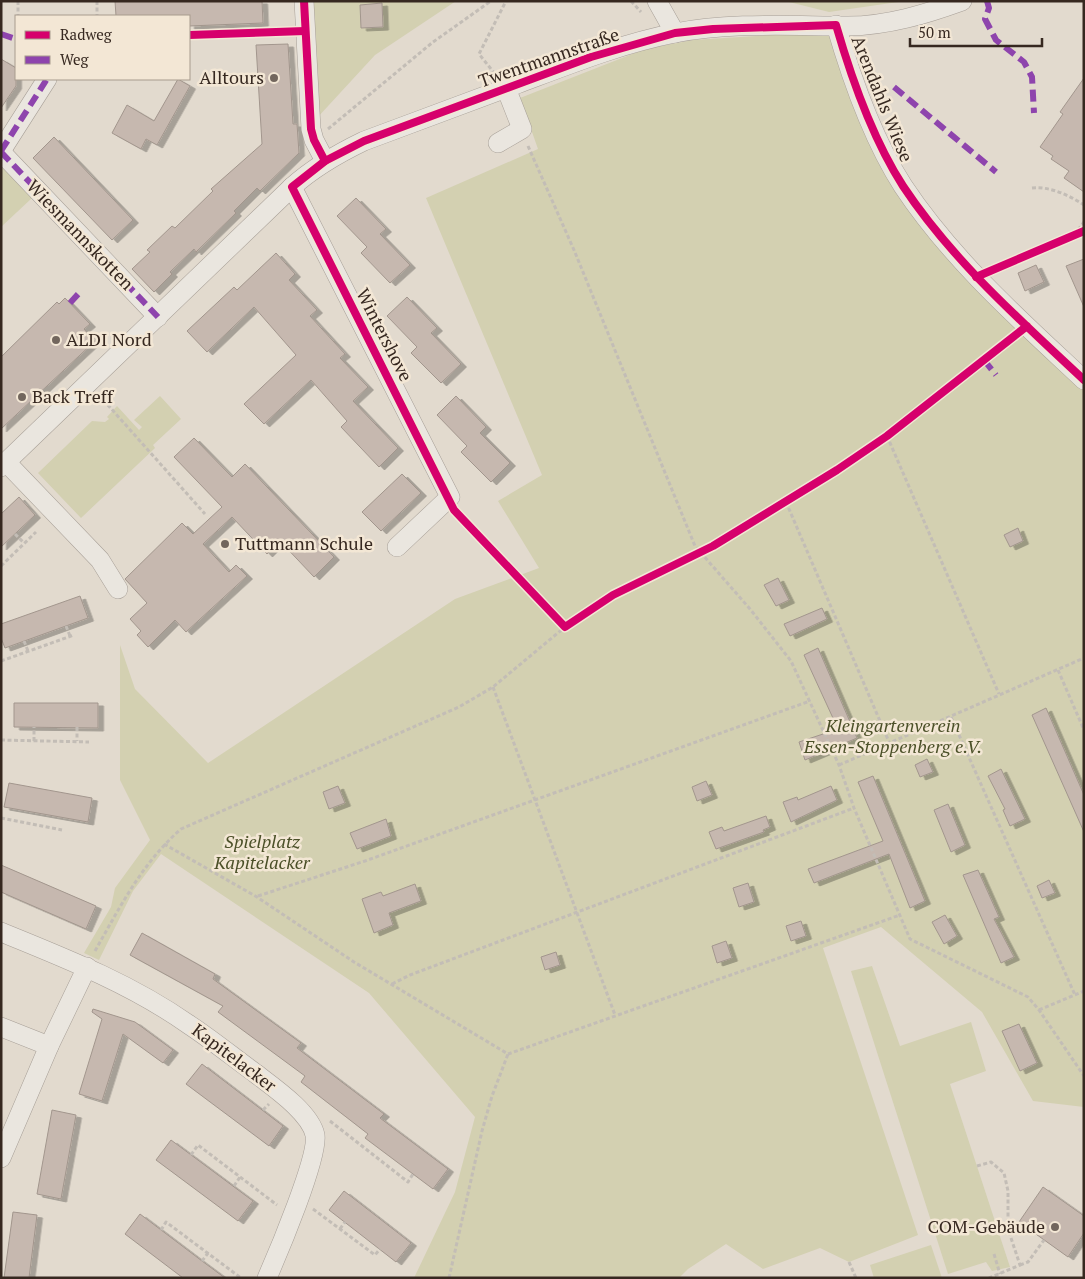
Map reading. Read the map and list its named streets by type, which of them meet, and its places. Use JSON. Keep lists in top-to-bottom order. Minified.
{"streets":{"street":["Twentmannstraße","Arendahls Wiese","Wiesmannskotten","Wintershove","Kapitelacker"]},"crossings":[["Twentmannstraße","Arendahls Wiese"],["Twentmannstraße","Wiesmannskotten"],["Twentmannstraße","Wintershove"]],"parks":["Kleingartenverein Essen-Stoppenberg e.V.","Spielplatz Kapitelacker"],"places":["Alltours","ALDI Nord","Back Treff","Tuttmann Schule","COM-Gebäude"],"legend":["Radweg","Weg"],"scale_bar":"50 m"}
